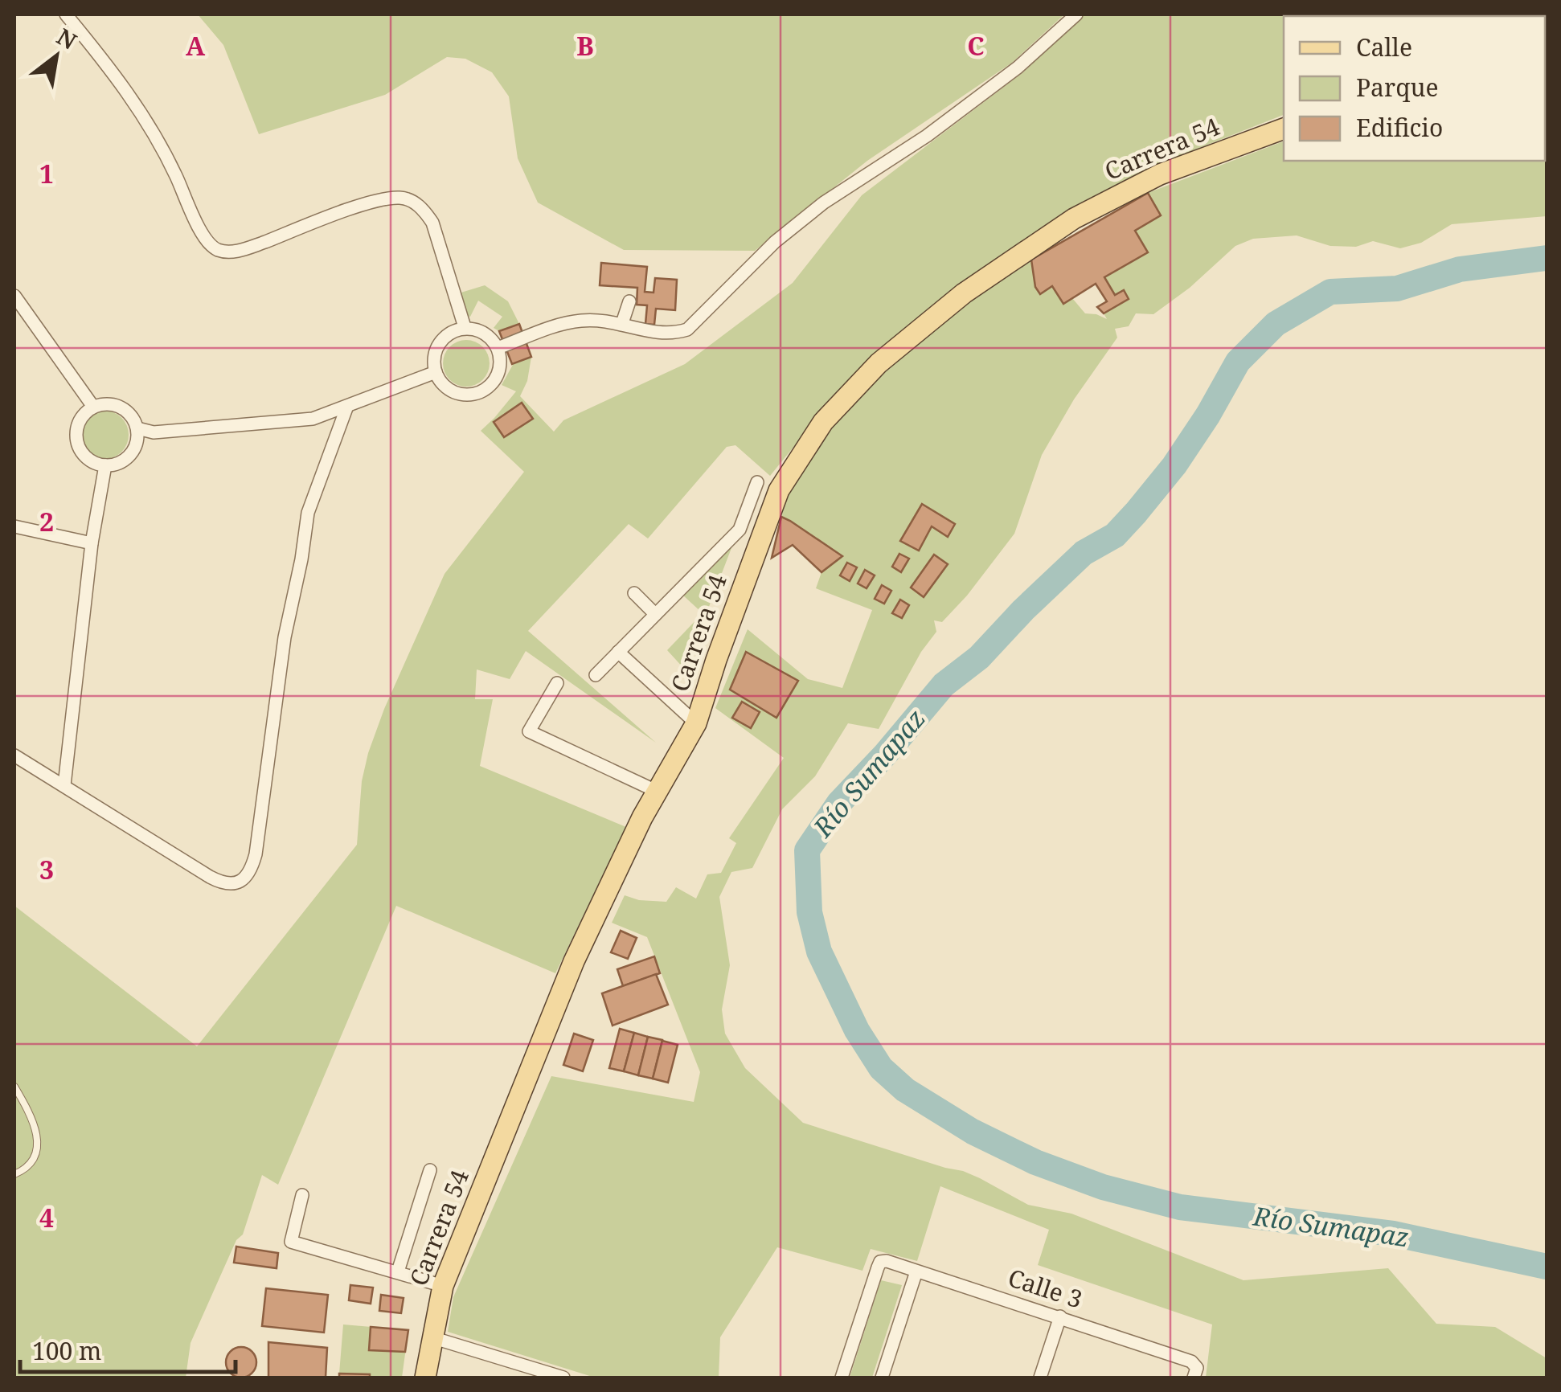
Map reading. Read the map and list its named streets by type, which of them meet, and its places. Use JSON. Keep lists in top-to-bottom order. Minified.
{"streets":{"main road":["Carrera 54"],"street":["Calle 3"]},"water":["Río Sumapaz"],"legend":["Calle","Parque","Edificio"],"scale_bar":"100 m","north":"top right","grid":{"columns":["A","B","C"],"rows":["1","2","3","4"]}}
